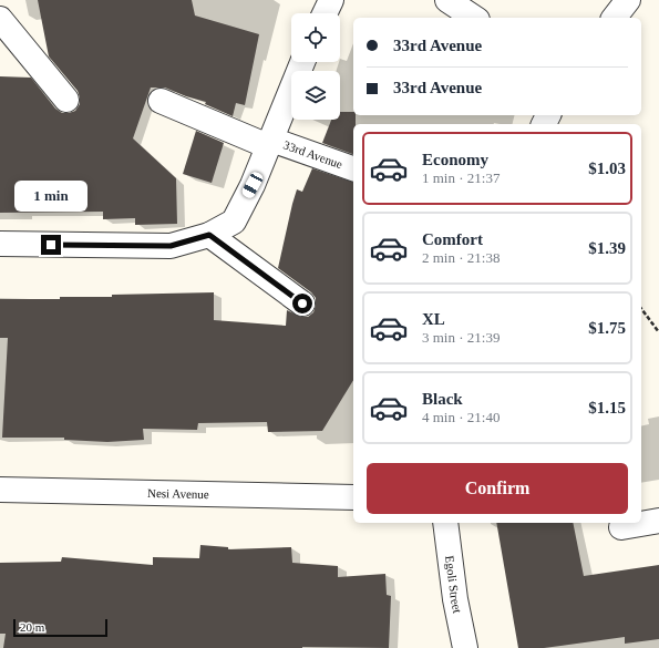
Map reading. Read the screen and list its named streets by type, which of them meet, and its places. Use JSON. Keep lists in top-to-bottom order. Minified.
{"streets":{"street":["33rd Avenue","Nesi Avenue","Egoli Street"]},"scale_bar":"20 m","page":{"banner":["33rd Avenue","33rd Avenue"],"list":[{"name":"Economy","note":"1 min · 21:37","value":"$1.03"},{"name":"Comfort","note":"2 min · 21:38","value":"$1.39"},{"name":"XL","note":"3 min · 21:39","value":"$1.75"},{"name":"Black","note":"4 min · 21:40","value":"$1.15"}],"bubble":"1 min","buttons":"Confirm","scale":"20 m"}}
